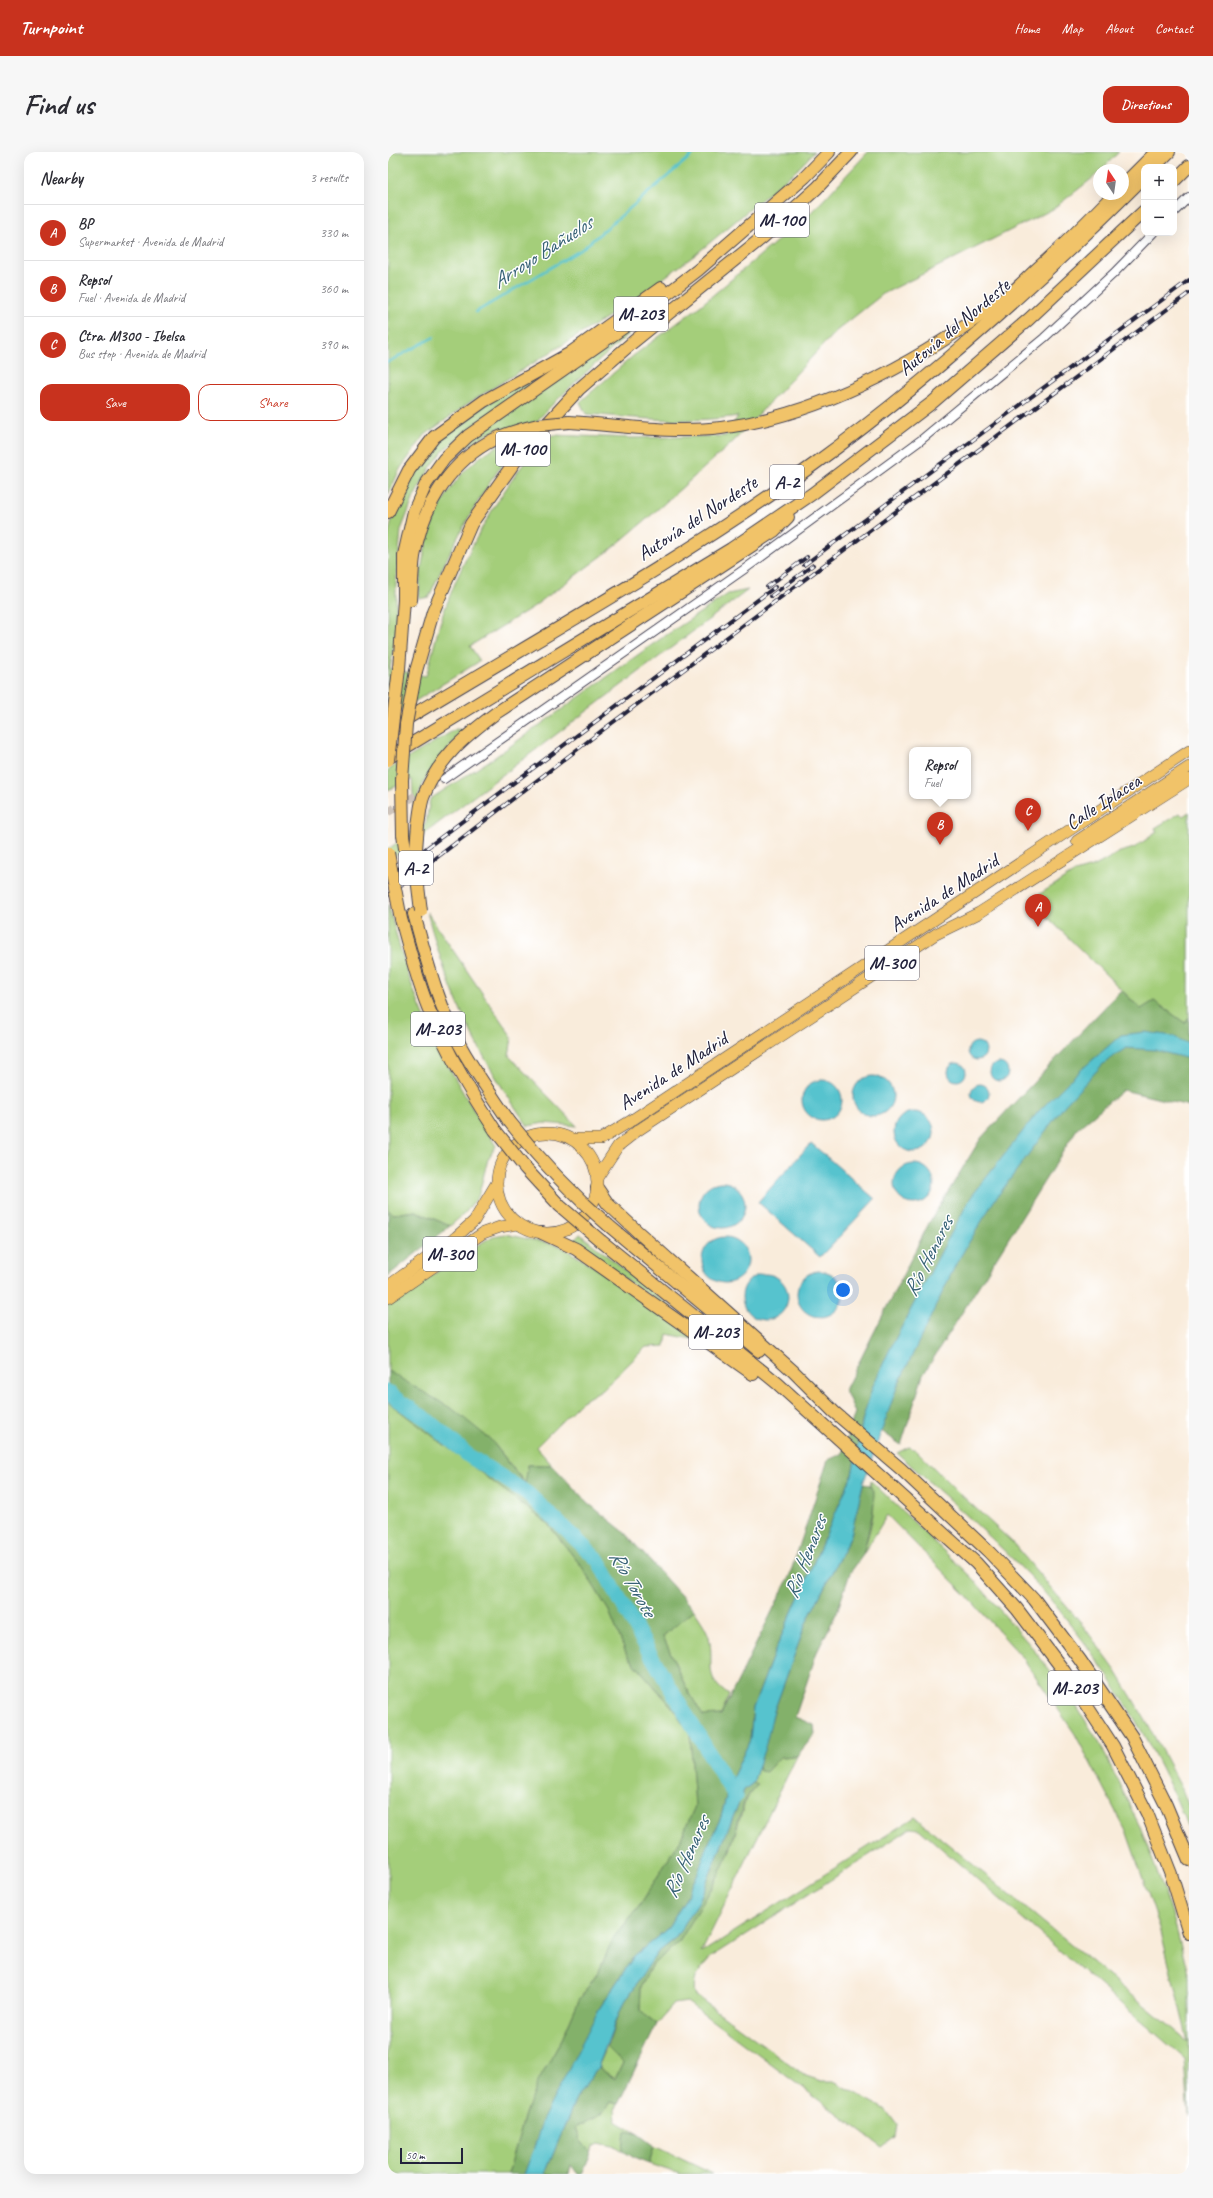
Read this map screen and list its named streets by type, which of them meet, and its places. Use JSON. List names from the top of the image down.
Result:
{
  "streets": {
    "highway": [
      "M-100",
      "M-203",
      "Autovía del Nordeste",
      "A-2"
    ],
    "main road": ["Calle Iplacea", "Avenida de Madrid", "M-300"]
  },
  "crossings": [
    ["M-100", "M-203"],
    ["M-100", "A-2"],
    ["M-203", "A-2"],
    ["M-203", "Avenida de Madrid"],
    ["M-203", "M-300"],
    ["Calle Iplacea", "Avenida de Madrid"],
    ["Avenida de Madrid", "M-300"]
  ],
  "water": ["Arroyo Bañuelos", "Río Henares", "Río Torote"],
  "scale_bar": "50 m",
  "north": "top",
  "page": {
    "header": "Turnpoint",
    "nav": [
      "Home",
      "Map",
      "About",
      "Contact"
    ],
    "buttons": [
      "Directions",
      ["Save", "Share"]
    ],
    "title": "Find us",
    "heading": ["Nearby", "3 results"],
    "map_buttons": ["+", "−"],
    "list": [
      {
        "mark": "A",
        "name": "BP",
        "note": "Supermarket · Avenida de Madrid",
        "value": "330 m"
      },
      {
        "mark": "B",
        "name": "Repsol",
        "note": "Fuel · Avenida de Madrid",
        "value": "360 m"
      },
      {
        "mark": "C",
        "name": "Ctra. M300 - Ibelsa",
        "note": "Bus stop · Avenida de Madrid",
        "value": "390 m"
      }
    ],
    "popup": ["Repsol", "Fuel"],
    "pins": ["C", "B", "A"],
    "scale": "50 m"
  }
}
